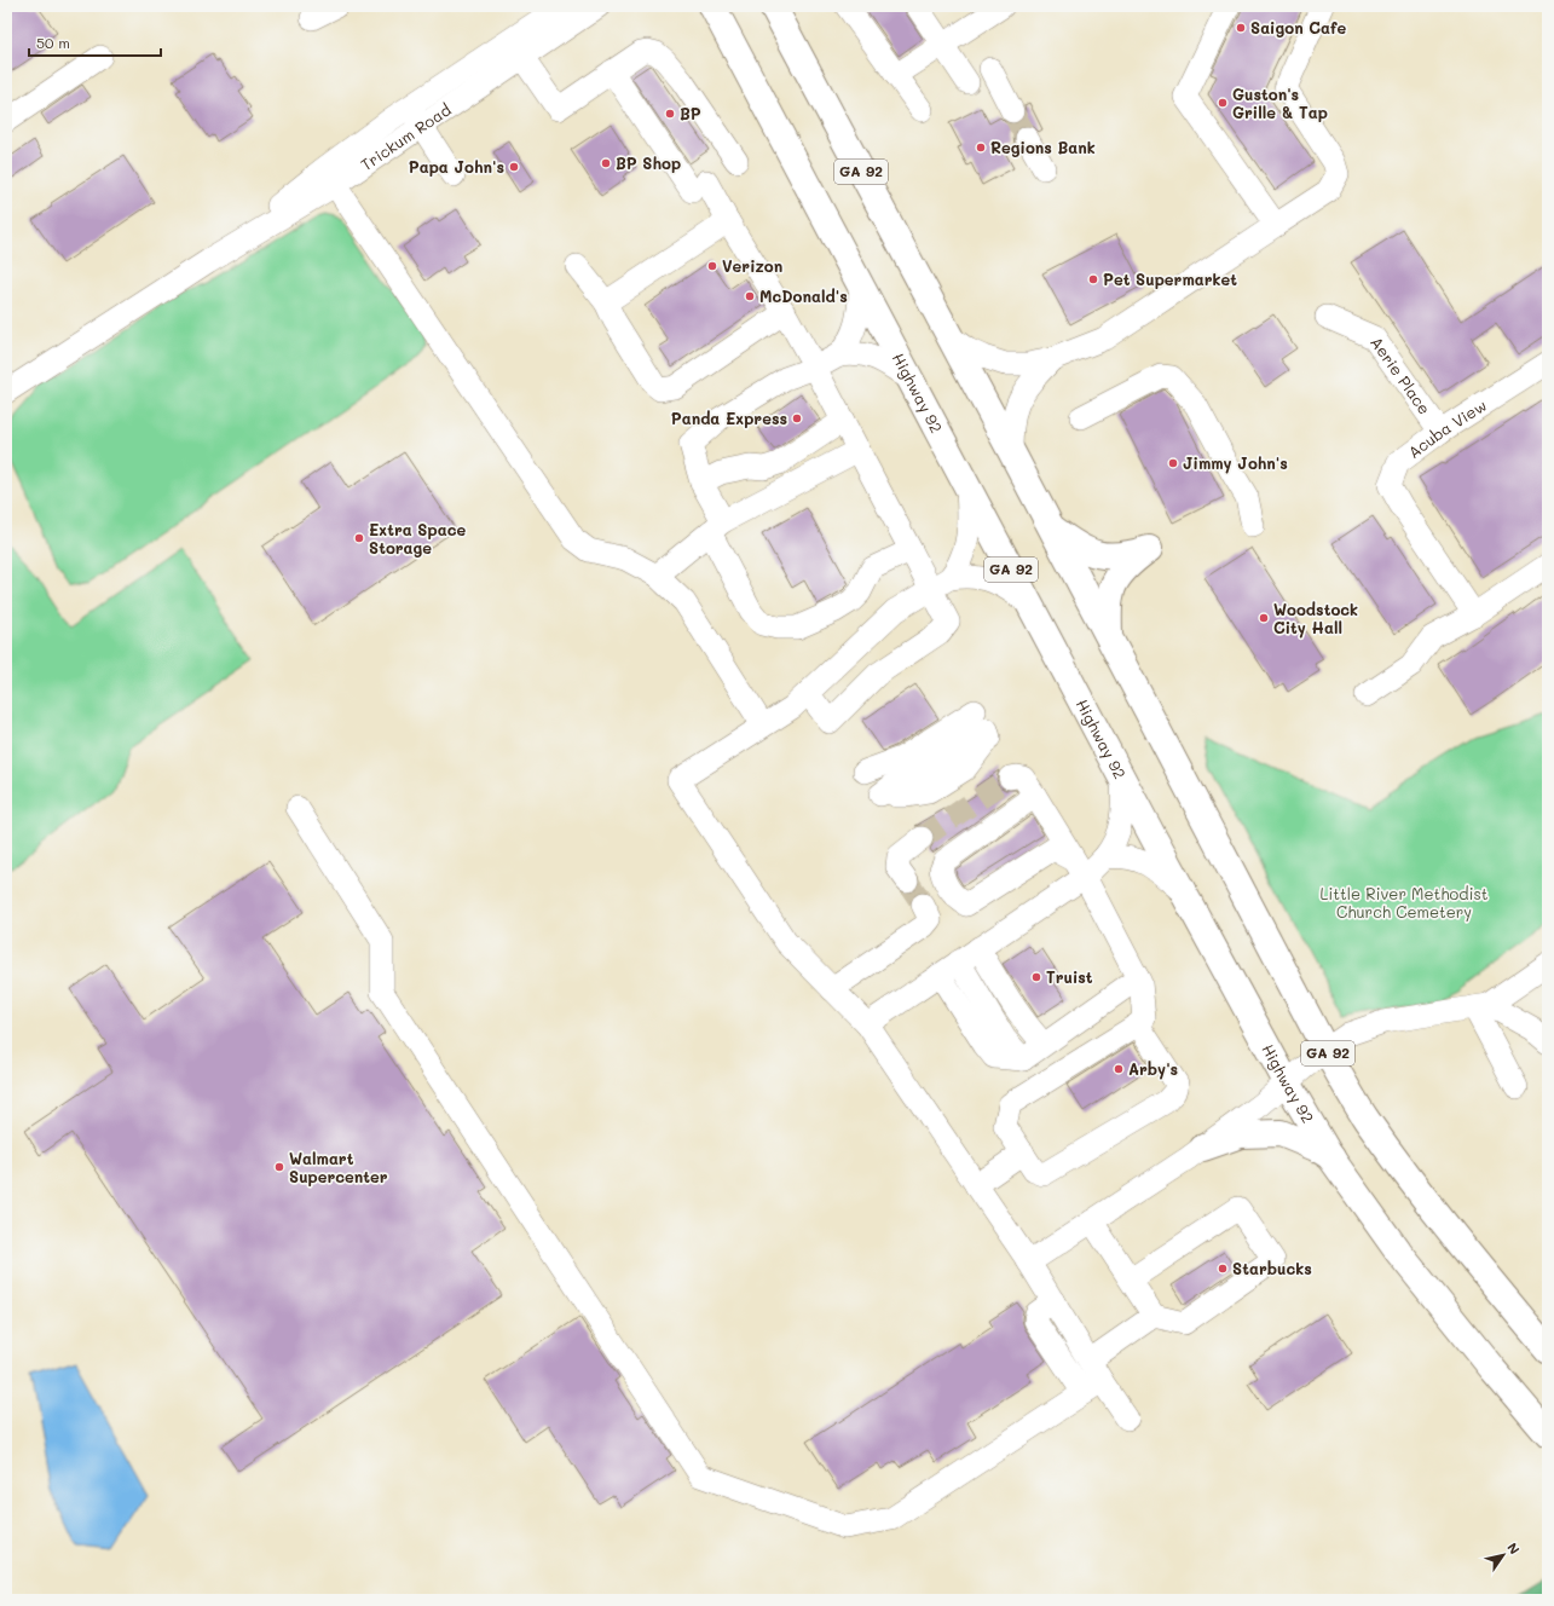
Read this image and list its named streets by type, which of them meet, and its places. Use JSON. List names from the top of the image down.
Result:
{
  "streets": {
    "main road": ["GA 92", "Highway 92"],
    "street": ["Trickum Road", "Aerie Place", "Acuba View"]
  },
  "crossings": [
    ["Aerie Place", "Acuba View"]
  ],
  "parks": ["Little River Methodist Church Cemetery"],
  "places": [
    "Saigon Cafe",
    "Guston's Grille & Tap",
    "BP",
    "Regions Bank",
    "BP Shop",
    "Papa John's",
    "Verizon",
    "Pet Supermarket",
    "McDonald's",
    "Panda Express",
    "Jimmy John's",
    "Extra Space Storage",
    "Woodstock City Hall",
    "Truist",
    "Arby's",
    "Walmart Supercenter",
    "Starbucks"
  ],
  "scale_bar": "50 m",
  "north": "top right"
}
